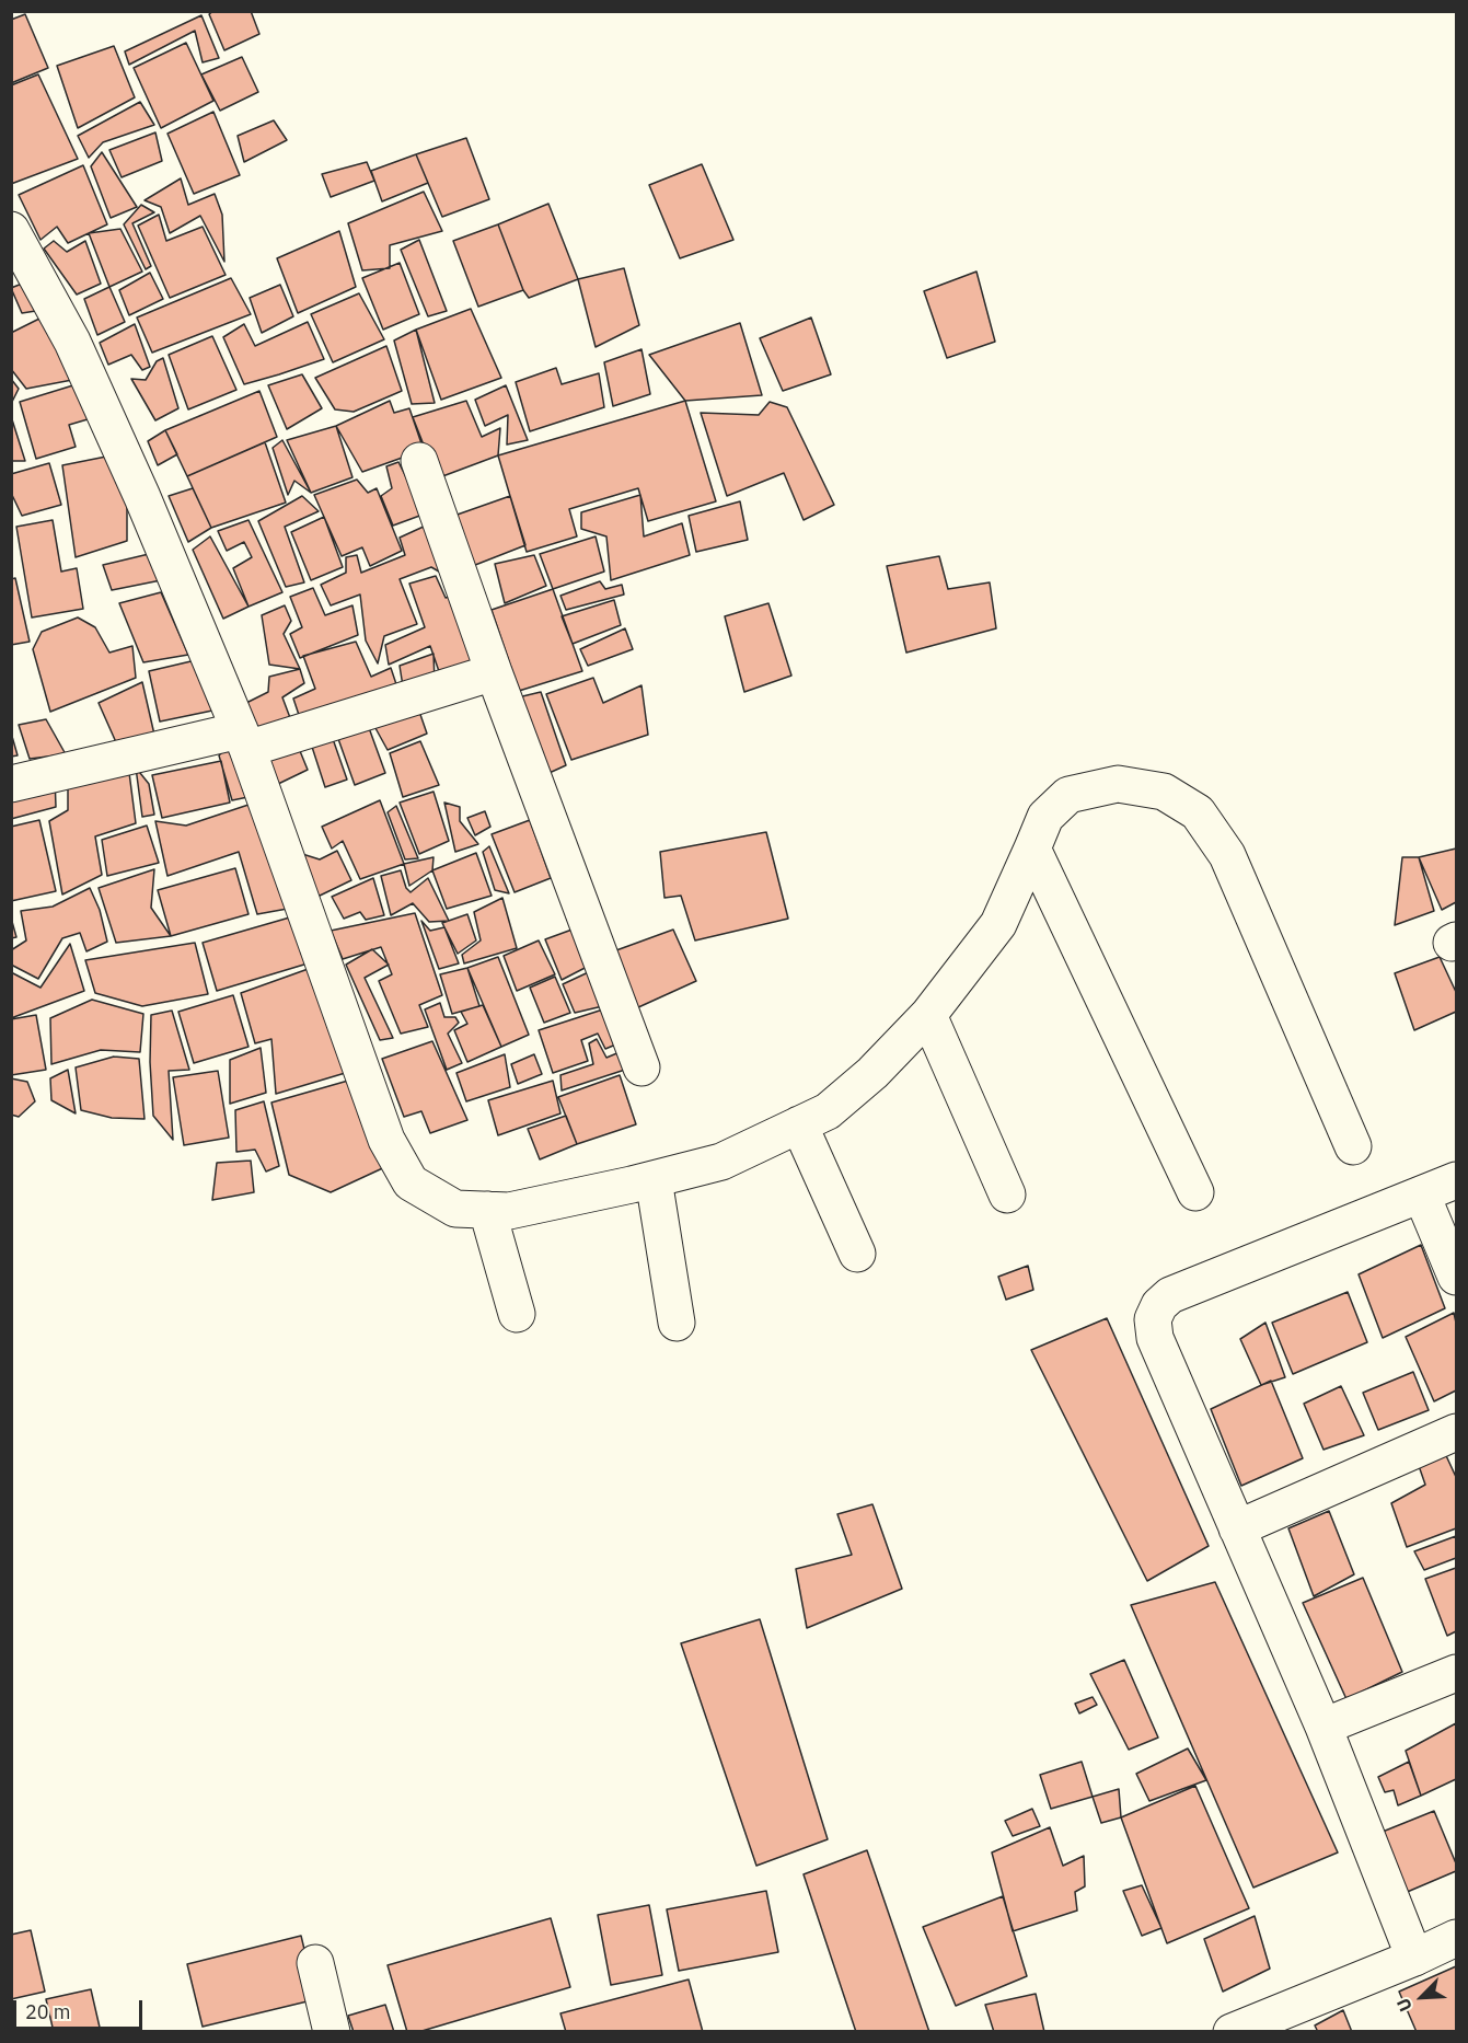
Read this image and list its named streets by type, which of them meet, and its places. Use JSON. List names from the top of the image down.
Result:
{
  "scale_bar": "20 m",
  "north": "bottom left"
}
